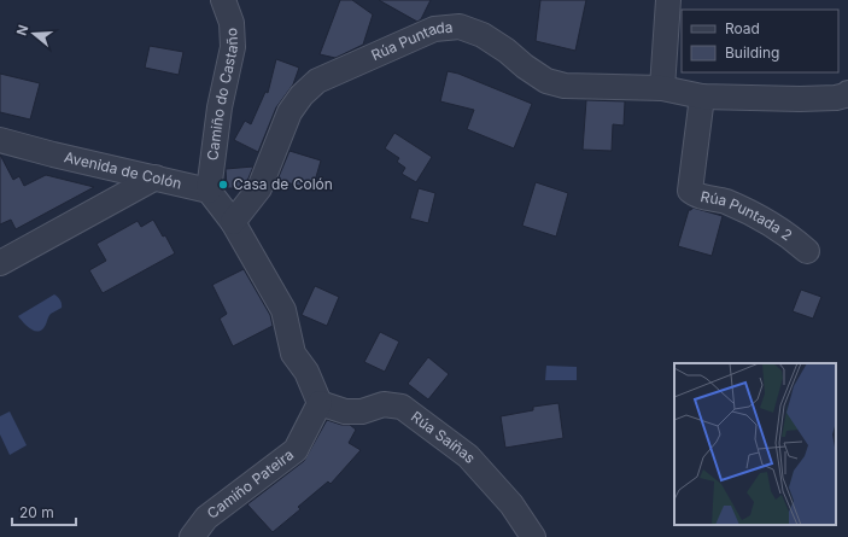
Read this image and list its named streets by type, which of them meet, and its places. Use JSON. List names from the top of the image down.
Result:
{
  "streets": {
    "street": [
      "Rúa Puntada",
      "Camiño do Castaño",
      "Avenida de Colón",
      "Rúa Puntada 2",
      "Rúa Saíñas",
      "Camiño Pateira"
    ]
  },
  "crossings": [
    ["Rúa Puntada", "Rúa Puntada 2"],
    ["Camiño do Castaño", "Avenida de Colón"],
    ["Rúa Saíñas", "Camiño Pateira"]
  ],
  "places": ["Casa de Colón"],
  "legend": ["Road", "Building"],
  "scale_bar": "20 m",
  "north": "left"
}
